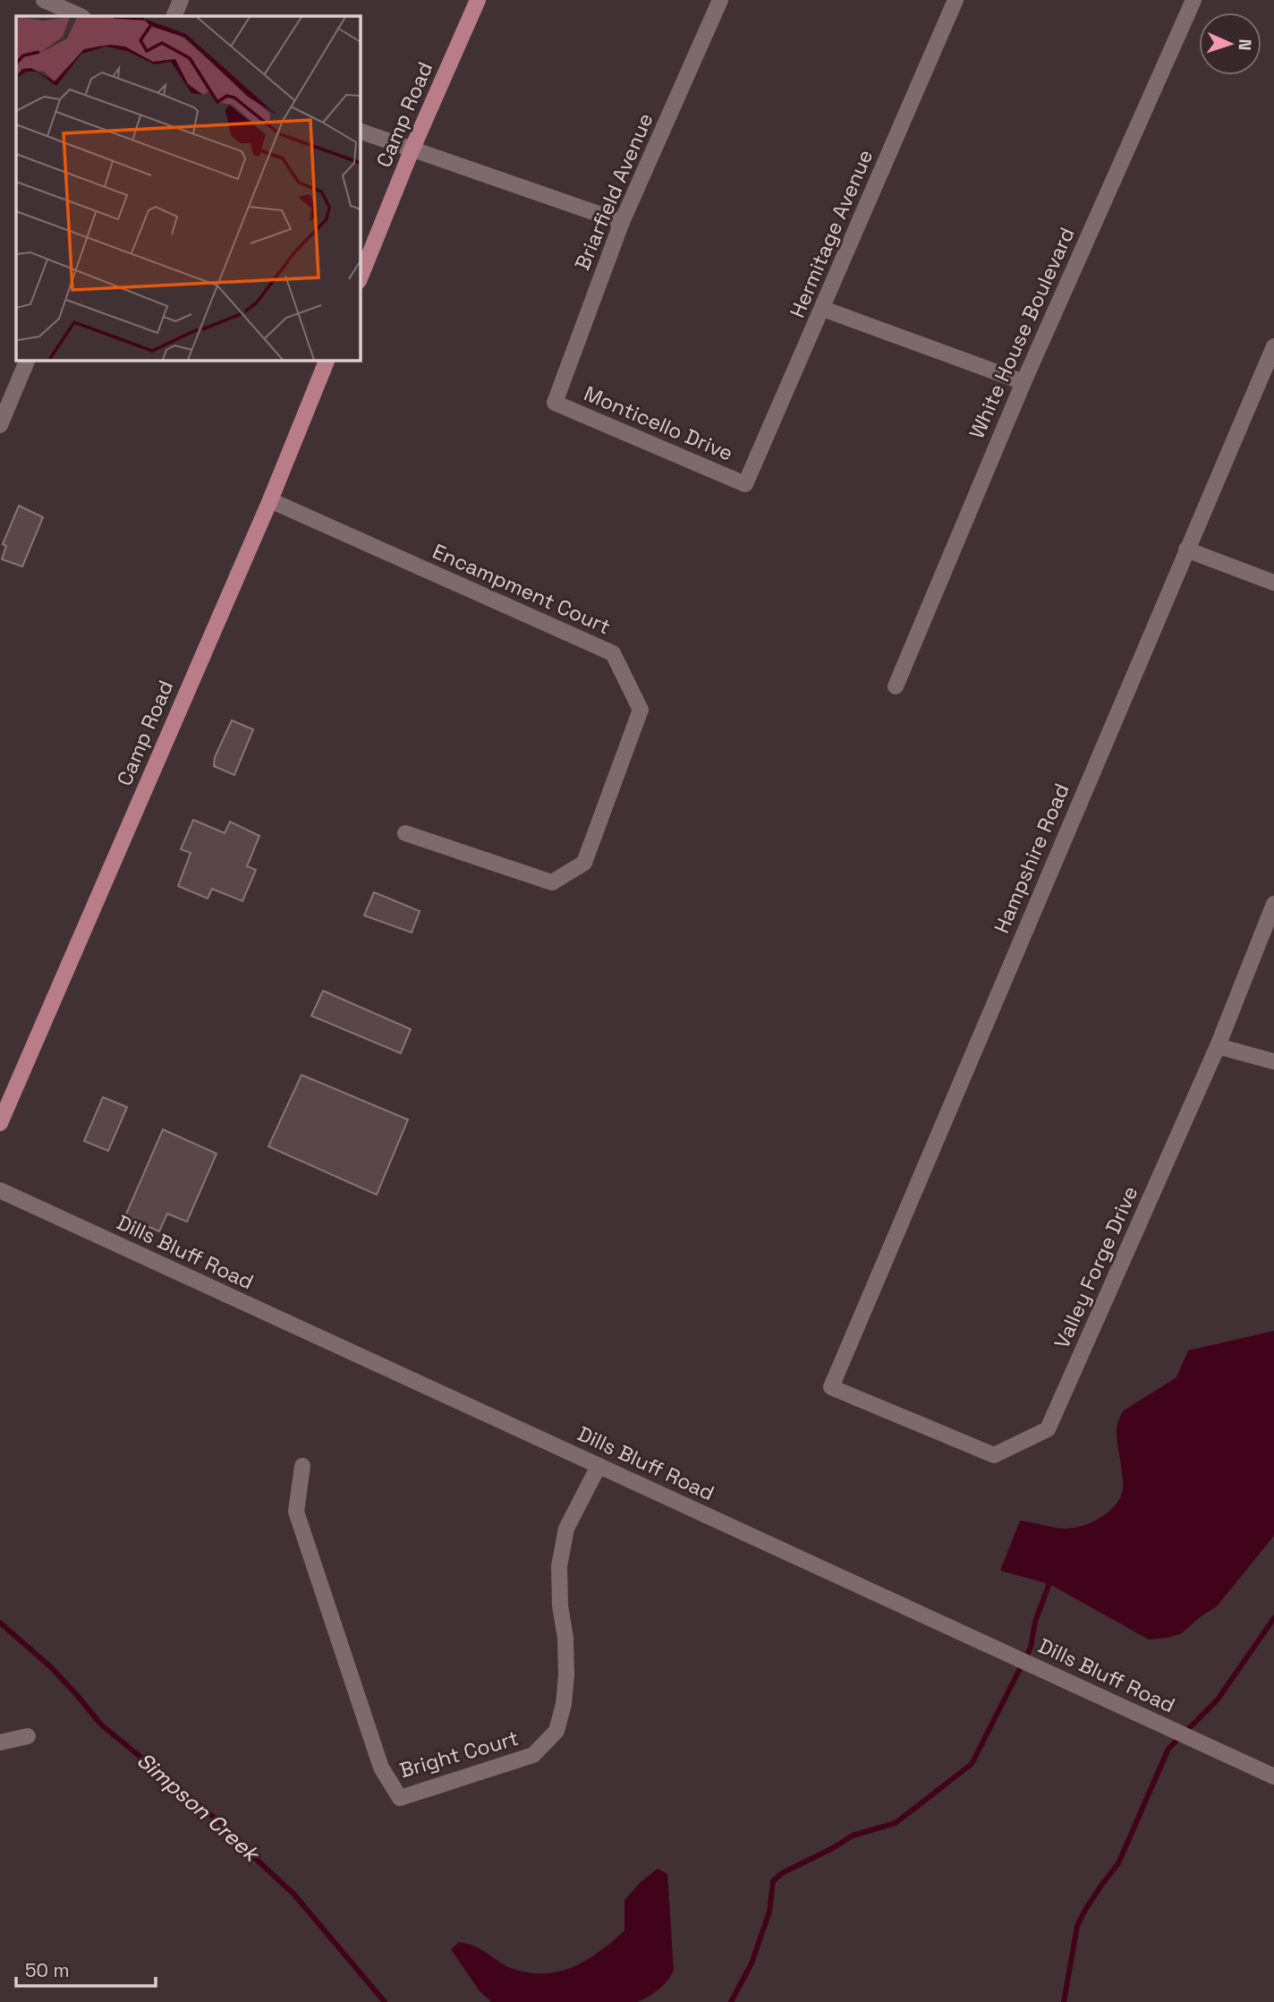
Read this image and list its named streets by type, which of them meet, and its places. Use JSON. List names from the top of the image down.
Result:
{
  "streets": {
    "main road": ["Camp Road"],
    "street": [
      "Briarfield Avenue",
      "Hermitage Avenue",
      "White House Boulevard",
      "Monticello Drive",
      "Encampment Court",
      "Hampshire Road",
      "Dills Bluff Road",
      "Valley Forge Drive",
      "Bright Court"
    ]
  },
  "crossings": [
    ["Camp Road", "Encampment Court"],
    ["Briarfield Avenue", "Monticello Drive"],
    ["Hermitage Avenue", "Monticello Drive"],
    ["Hampshire Road", "Valley Forge Drive"],
    ["Dills Bluff Road", "Bright Court"]
  ],
  "water": ["Simpson Creek"],
  "scale_bar": "50 m",
  "north": "right"
}
